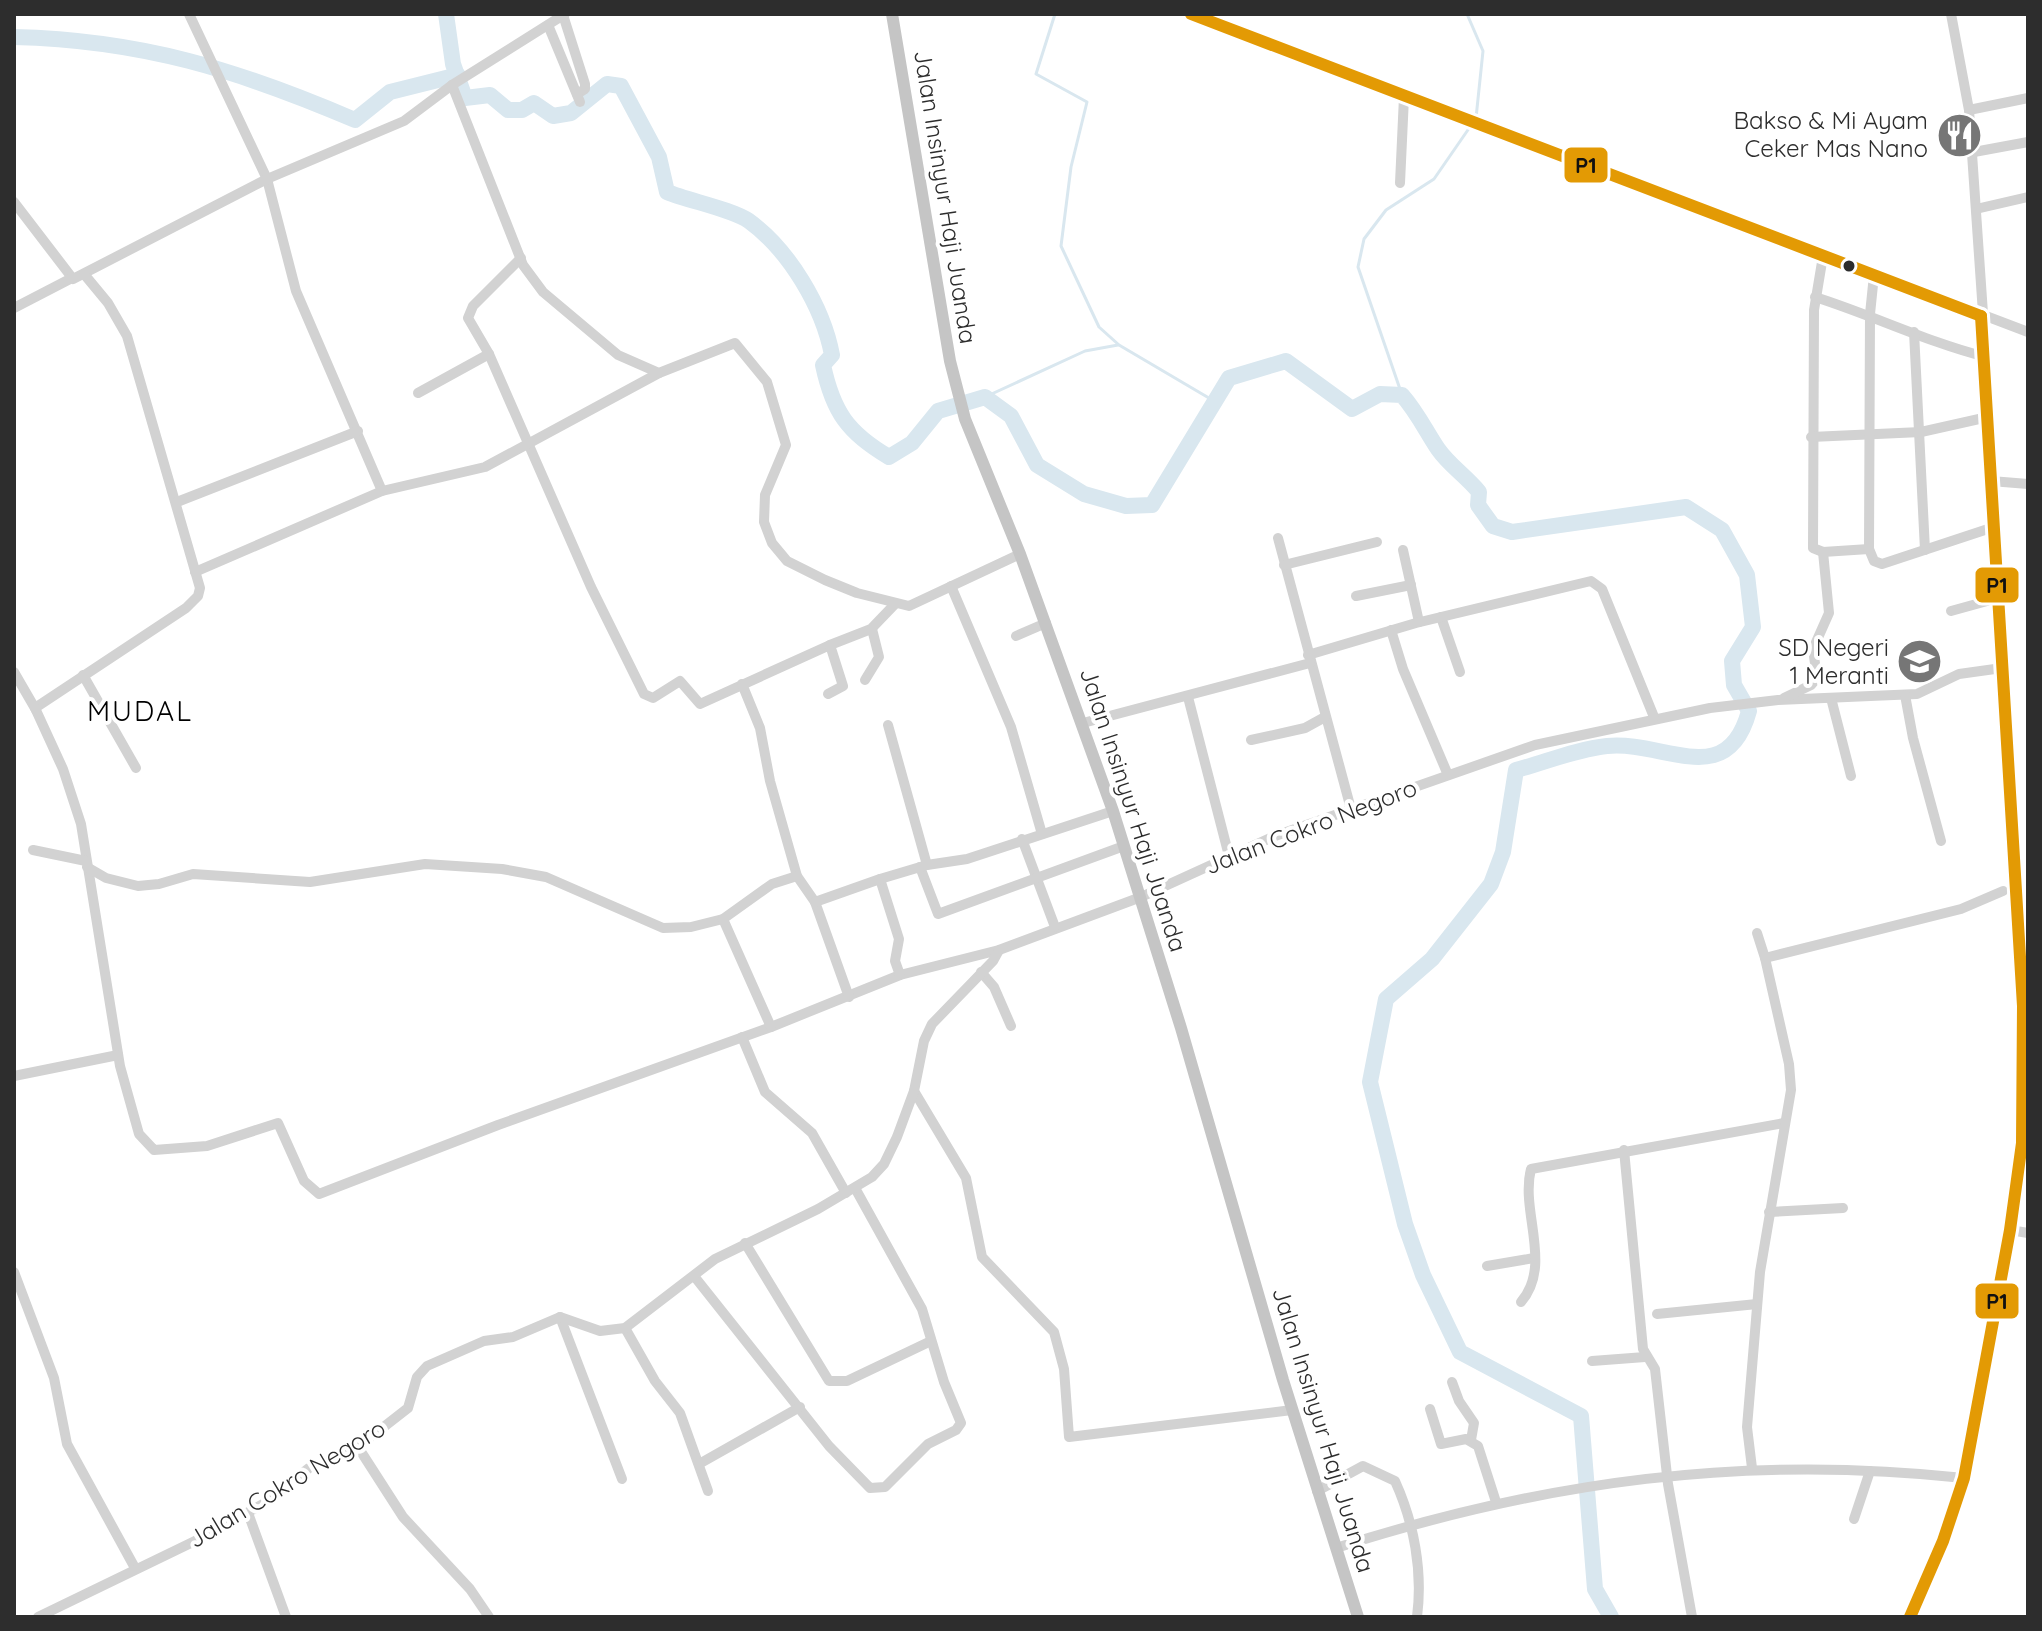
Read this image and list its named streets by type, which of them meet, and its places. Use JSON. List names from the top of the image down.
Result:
{
  "streets": {
    "main road": ["Jalan Insinyur Haji Juanda"],
    "street": ["Jalan Cokro Negoro"]
  },
  "crossings": [
    ["Jalan Insinyur Haji Juanda", "Jalan Cokro Negoro"]
  ],
  "districts": ["MUDAL"],
  "places": {
    "restaurant": ["Bakso & Mi Ayam Ceker Mas Nano"],
    "school or university": ["SD Negeri 1 Meranti"]
  },
  "lines": ["transit line P1"]
}
